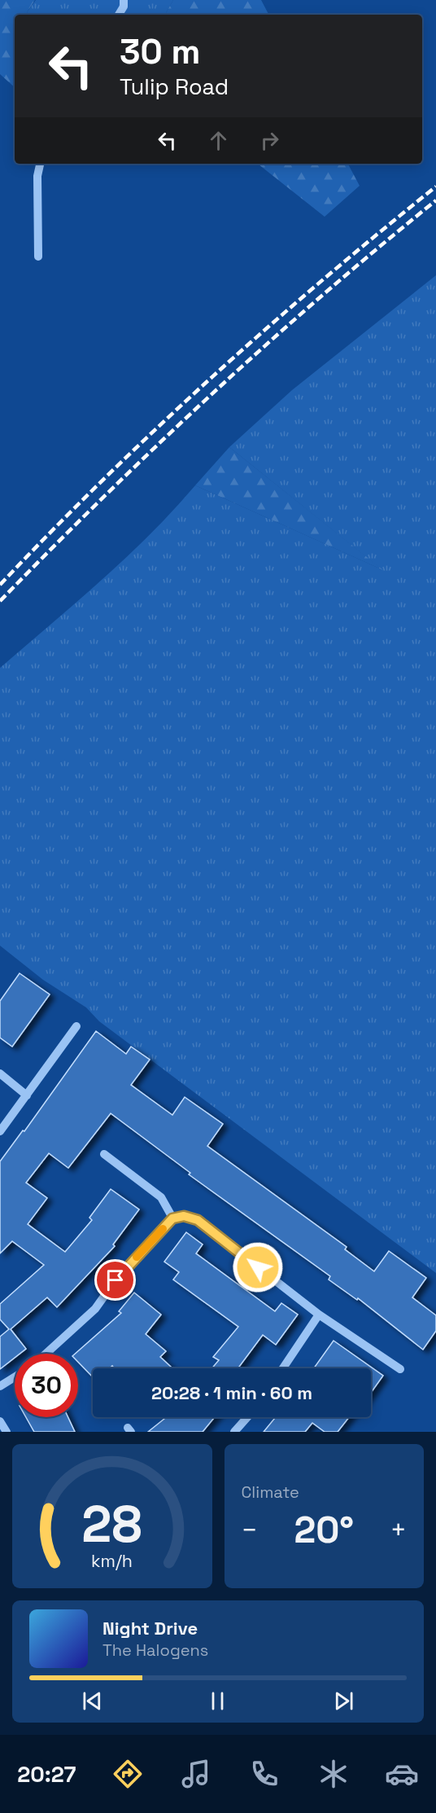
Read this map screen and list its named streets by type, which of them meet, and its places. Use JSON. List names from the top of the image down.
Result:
{
  "page": {
    "turn": ["30 m", "Tulip Road"],
    "limit": "30",
    "trip": "20:28 · 1 min · 60 m",
    "tile": "Climate",
    "heat": ["−", "20°", "+"],
    "song": ["Night Drive", "The Halogens"],
    "tabs": "20:27",
    "gauge": ["28", "km/h"]
  }
}
